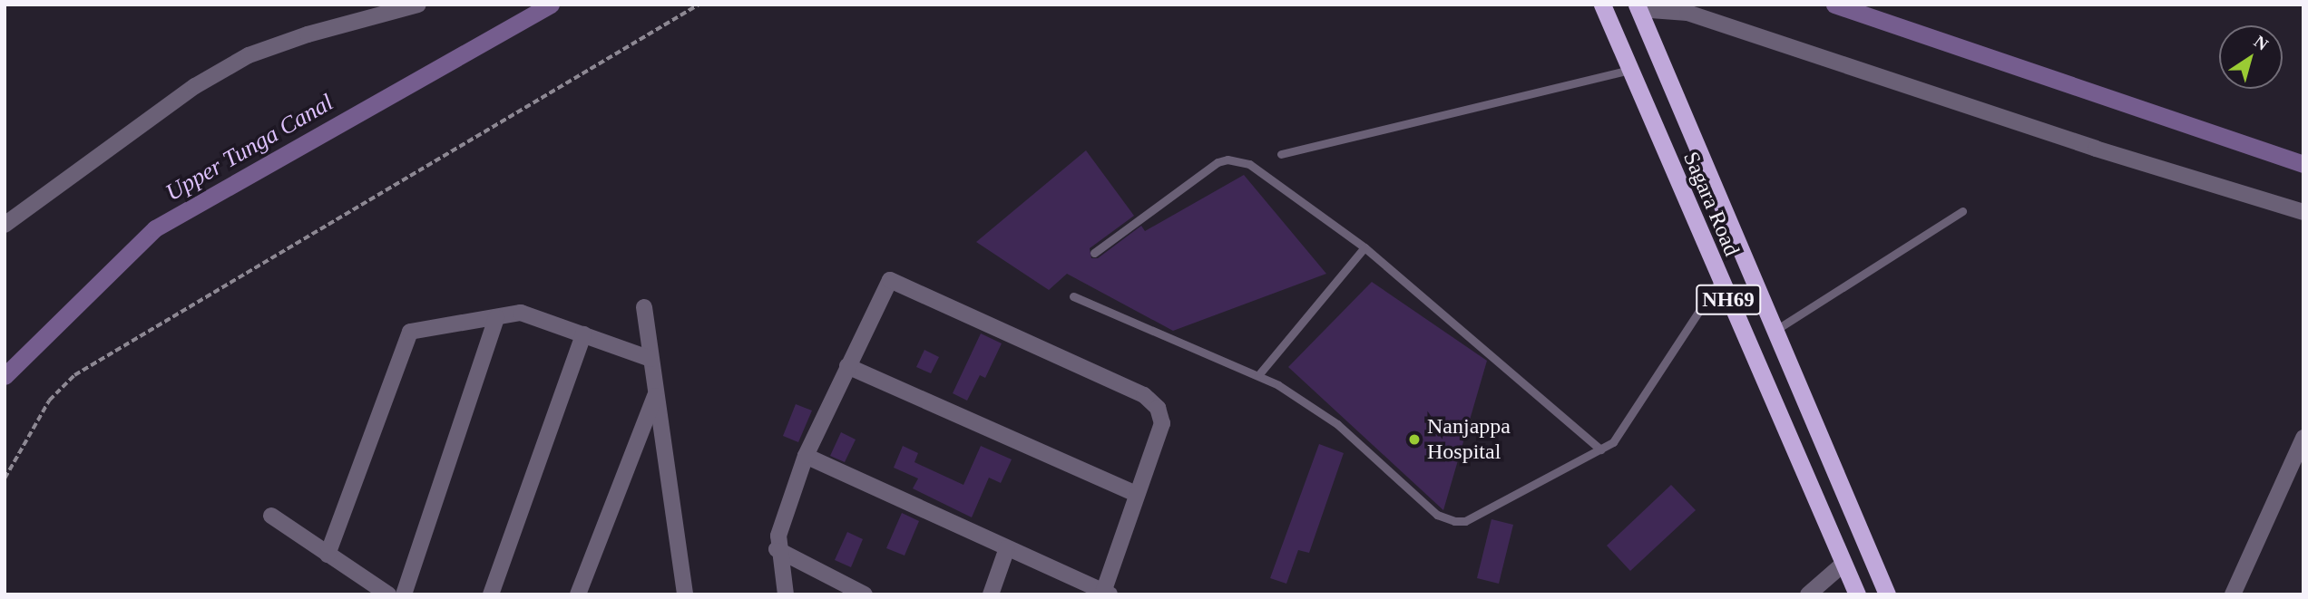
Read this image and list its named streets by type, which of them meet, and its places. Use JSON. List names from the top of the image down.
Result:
{
  "streets": {
    "highway": ["Sagara Road", "NH69"]
  },
  "water": ["Upper Tunga Canal"],
  "places": ["Nanjappa Hospital"],
  "north": "top right"
}
